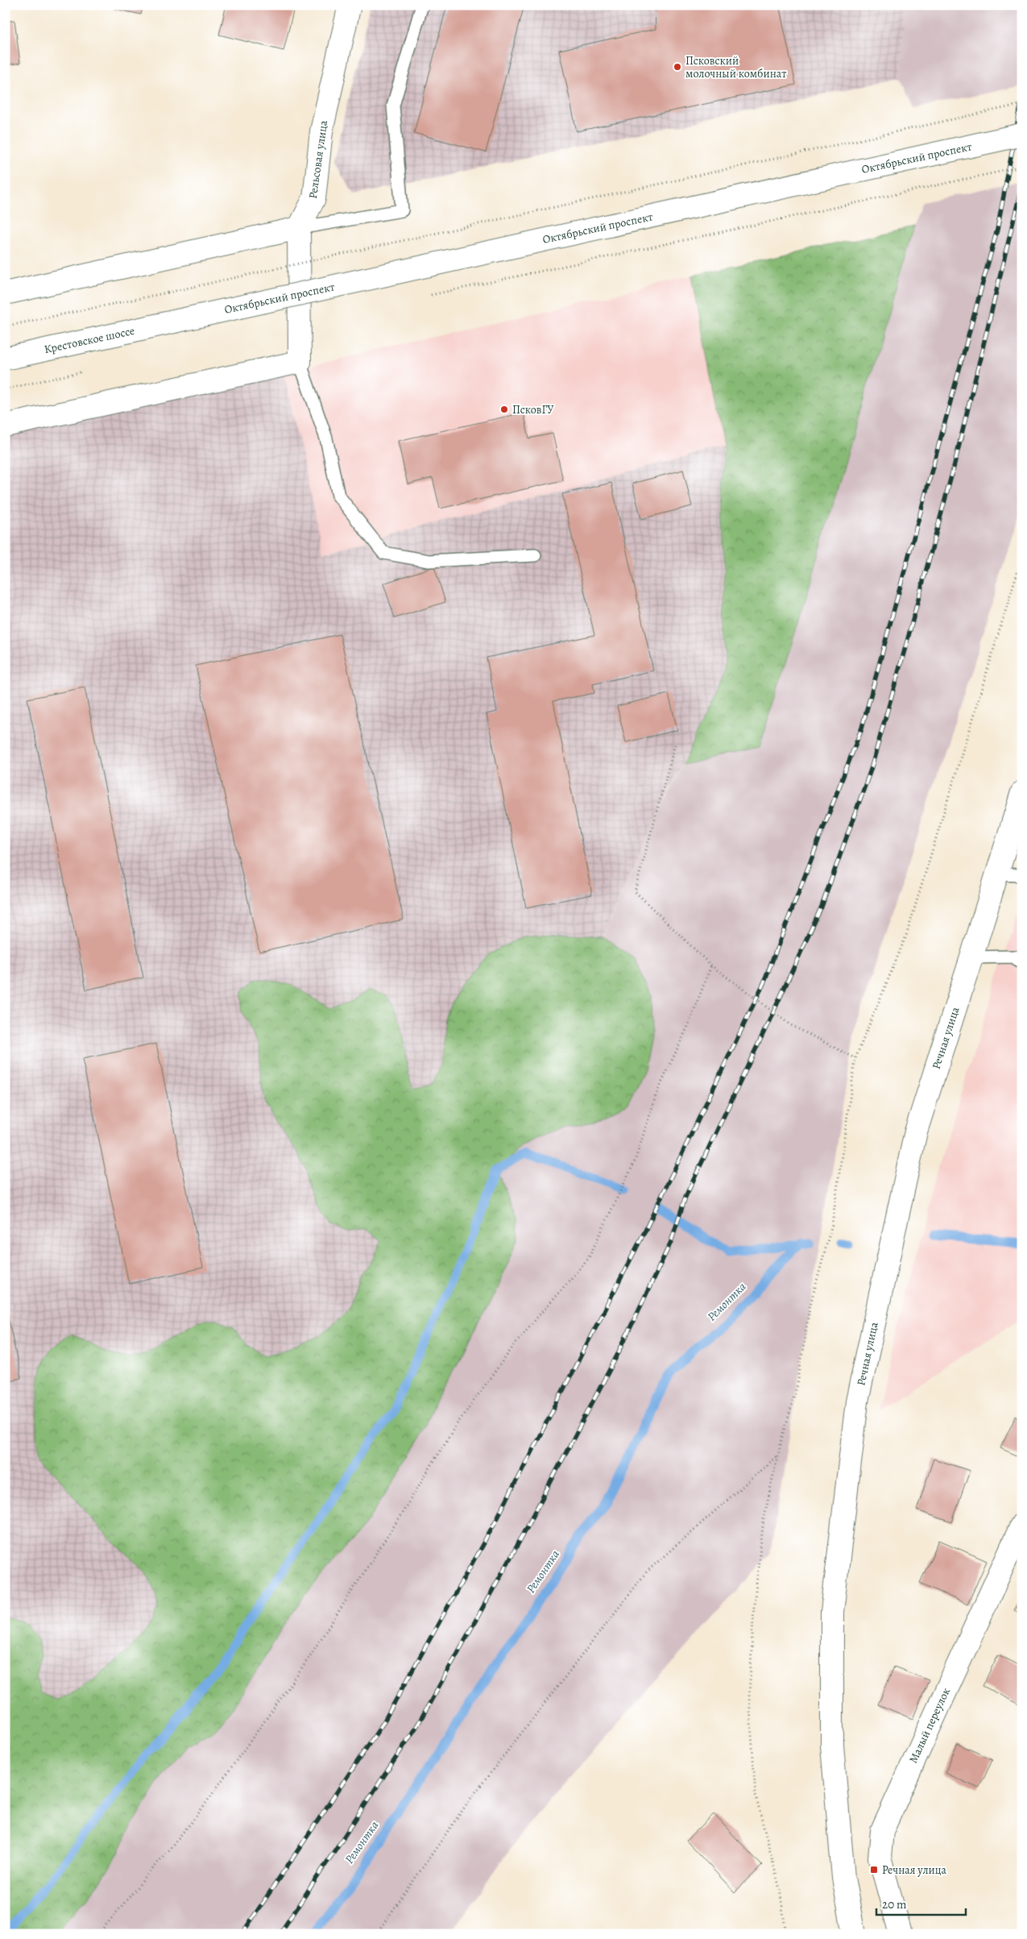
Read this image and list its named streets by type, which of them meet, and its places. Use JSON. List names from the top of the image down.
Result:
{
  "streets": {
    "main road": [
      "Октябрьский проспект",
      "Рельсовая улица",
      "Крестовское шоссе",
      "Речная улица",
      "Малый переулок"
    ]
  },
  "crossings": [
    ["Октябрьский проспект", "Крестовское шоссе"]
  ],
  "water": ["Ремонтка"],
  "places": {
    "other": ["Псковский молочный комбинат", "ПсковГУ"],
    "transit": ["Речная улица"]
  },
  "scale_bar": "20 m"
}
